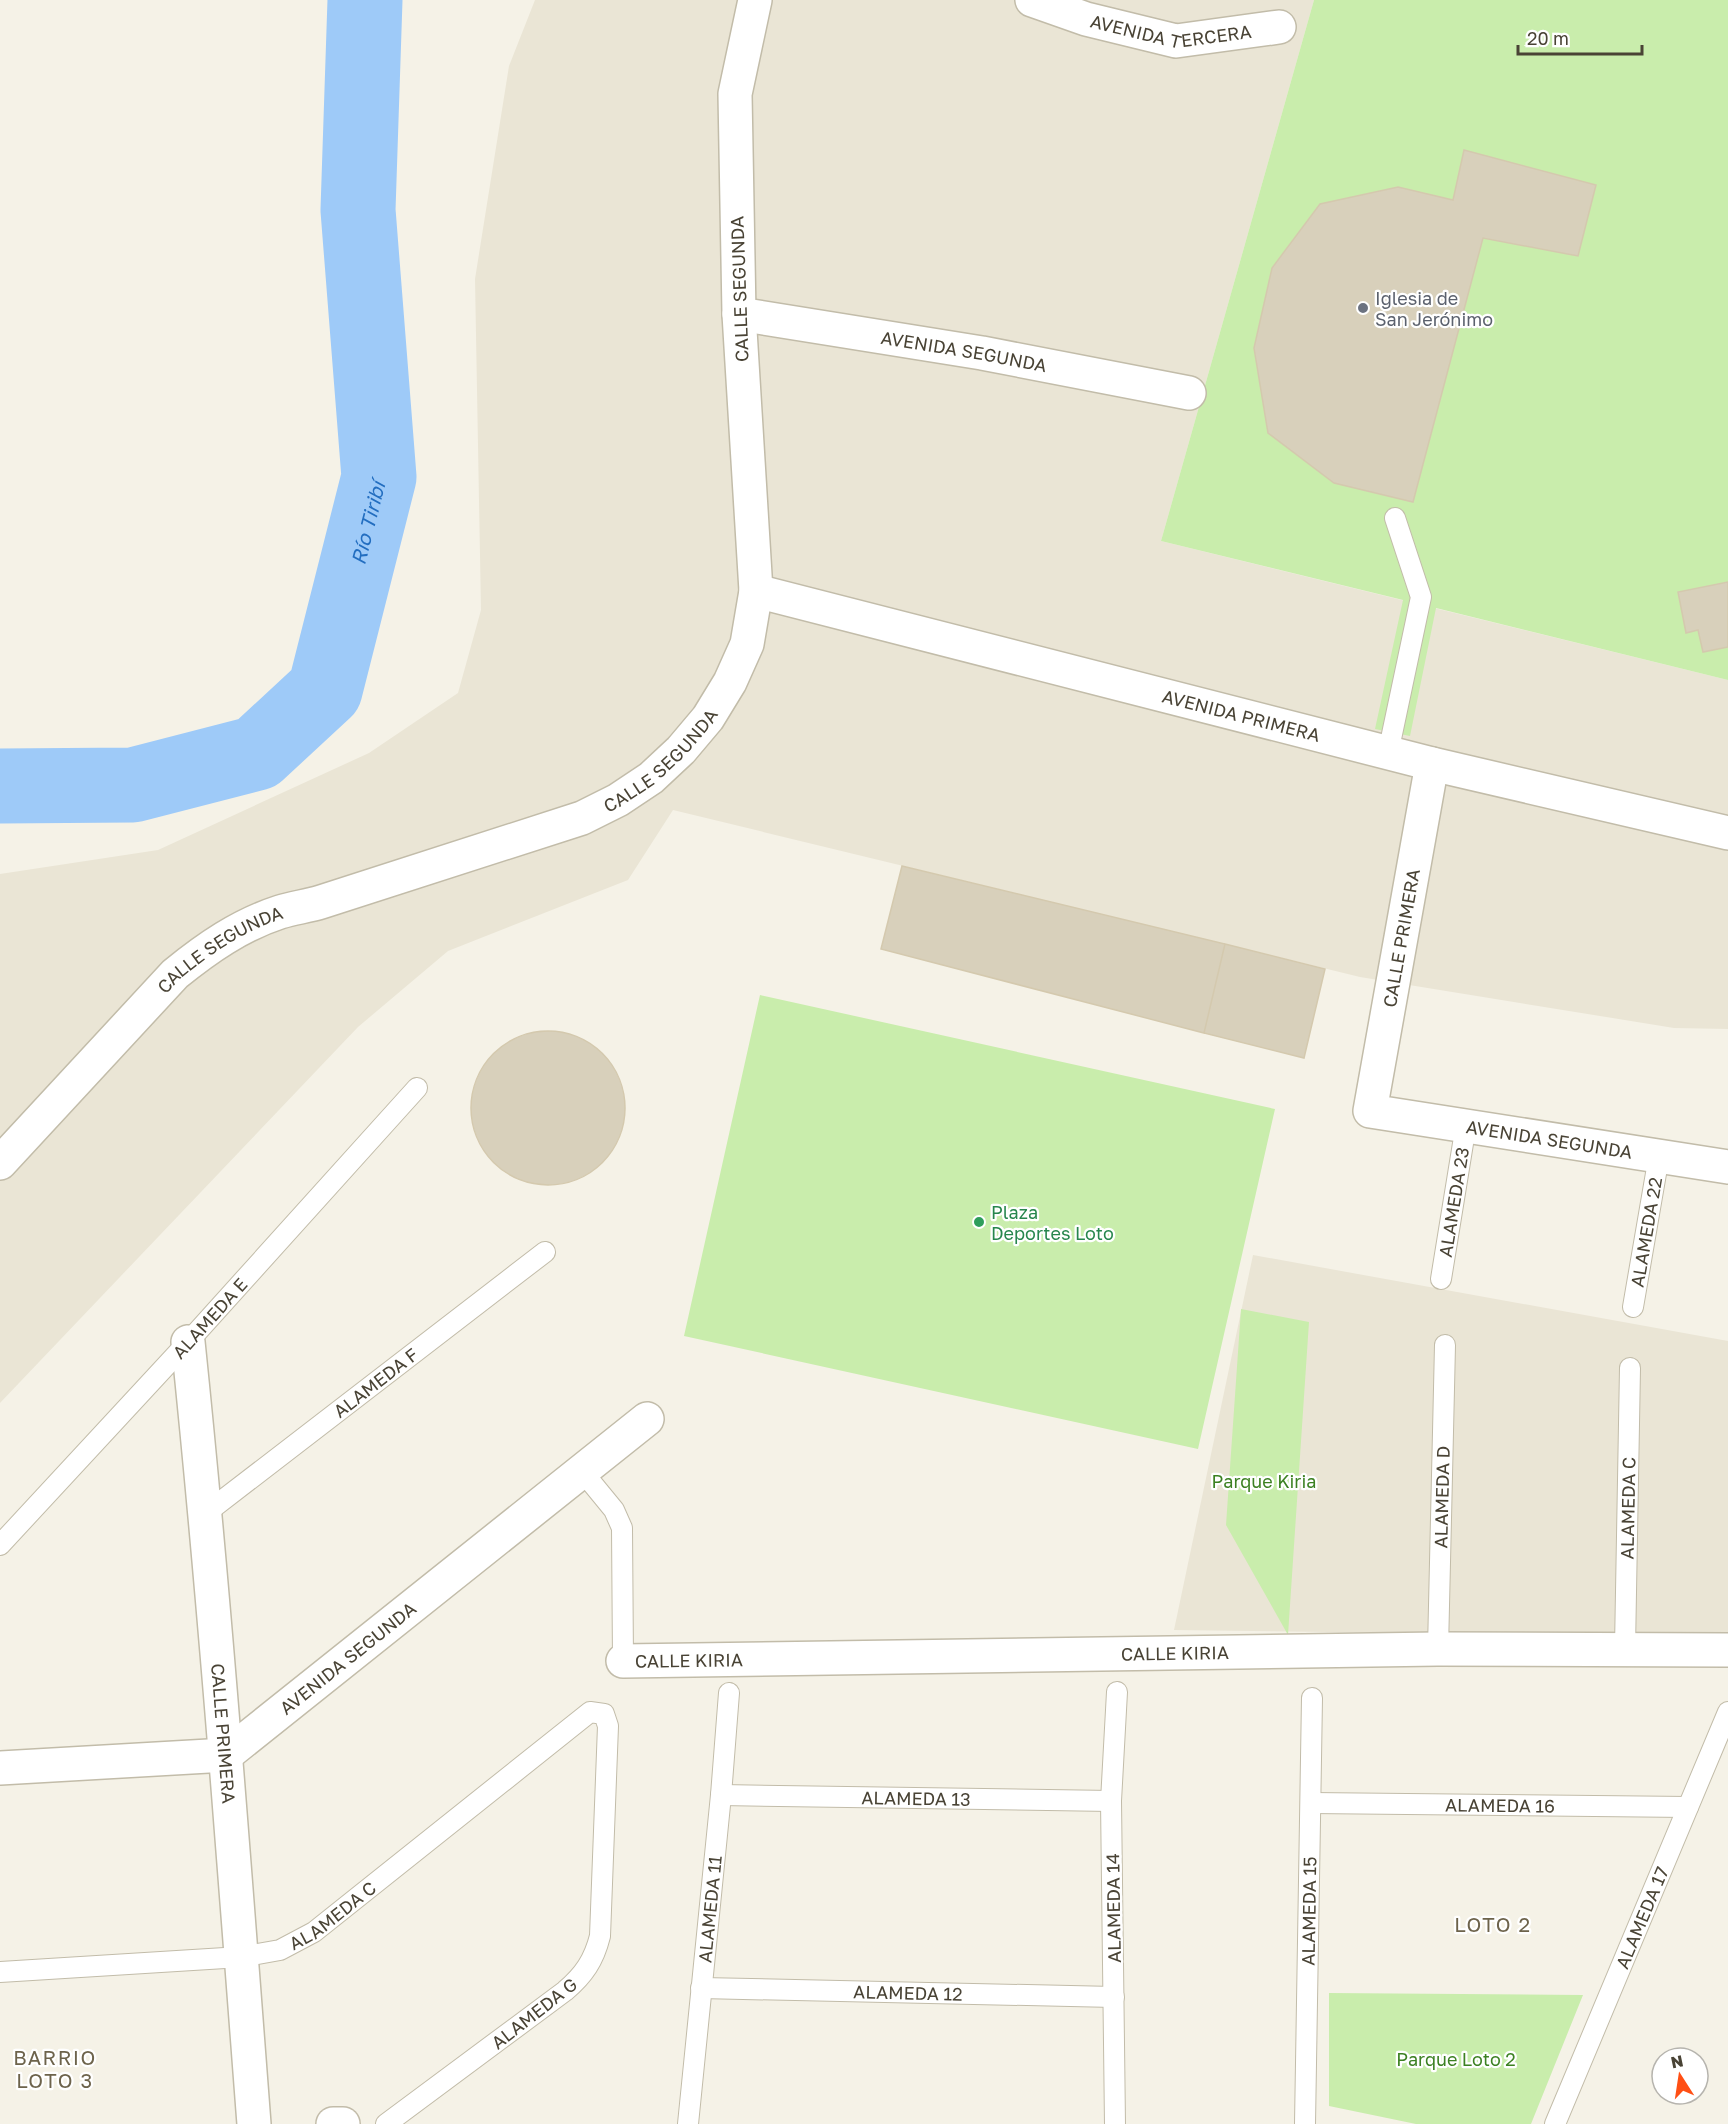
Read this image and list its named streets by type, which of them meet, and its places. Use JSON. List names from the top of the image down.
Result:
{
  "streets": {
    "street": [
      "AVENIDA TERCERA",
      "CALLE SEGUNDA",
      "AVENIDA SEGUNDA",
      "AVENIDA PRIMERA",
      "CALLE PRIMERA",
      "CALLE KIRIA"
    ],
    "lane": [
      "ALAMEDA 23",
      "ALAMEDA 22",
      "ALAMEDA E",
      "ALAMEDA F",
      "ALAMEDA D",
      "ALAMEDA C",
      "ALAMEDA 13",
      "ALAMEDA 16",
      "ALAMEDA 11",
      "ALAMEDA 14",
      "ALAMEDA 15",
      "ALAMEDA 17",
      "ALAMEDA 12",
      "ALAMEDA G"
    ]
  },
  "crossings": [
    ["CALLE SEGUNDA", "AVENIDA SEGUNDA"],
    ["CALLE SEGUNDA", "AVENIDA PRIMERA"],
    ["AVENIDA SEGUNDA", "CALLE PRIMERA"],
    ["AVENIDA SEGUNDA", "ALAMEDA 23"],
    ["AVENIDA SEGUNDA", "ALAMEDA 22"],
    ["AVENIDA PRIMERA", "CALLE PRIMERA"],
    ["CALLE PRIMERA", "ALAMEDA E"],
    ["CALLE PRIMERA", "ALAMEDA F"],
    ["CALLE PRIMERA", "ALAMEDA C"],
    ["ALAMEDA D", "CALLE KIRIA"],
    ["ALAMEDA C", "CALLE KIRIA"],
    ["ALAMEDA C", "ALAMEDA G"],
    ["ALAMEDA 13", "ALAMEDA 11"],
    ["ALAMEDA 13", "ALAMEDA 14"],
    ["ALAMEDA 16", "ALAMEDA 15"],
    ["ALAMEDA 16", "ALAMEDA 17"],
    ["ALAMEDA 11", "ALAMEDA 12"],
    ["ALAMEDA 14", "ALAMEDA 12"]
  ],
  "districts": ["LOTO 2", "BARRIO LOTO 3"],
  "water": ["Río Tiribí"],
  "parks": ["Parque Kiria", "Parque Loto 2"],
  "places": ["Iglesia de San Jerónimo", "Plaza Deportes Loto"],
  "scale_bar": "20 m",
  "north": "top"
}
